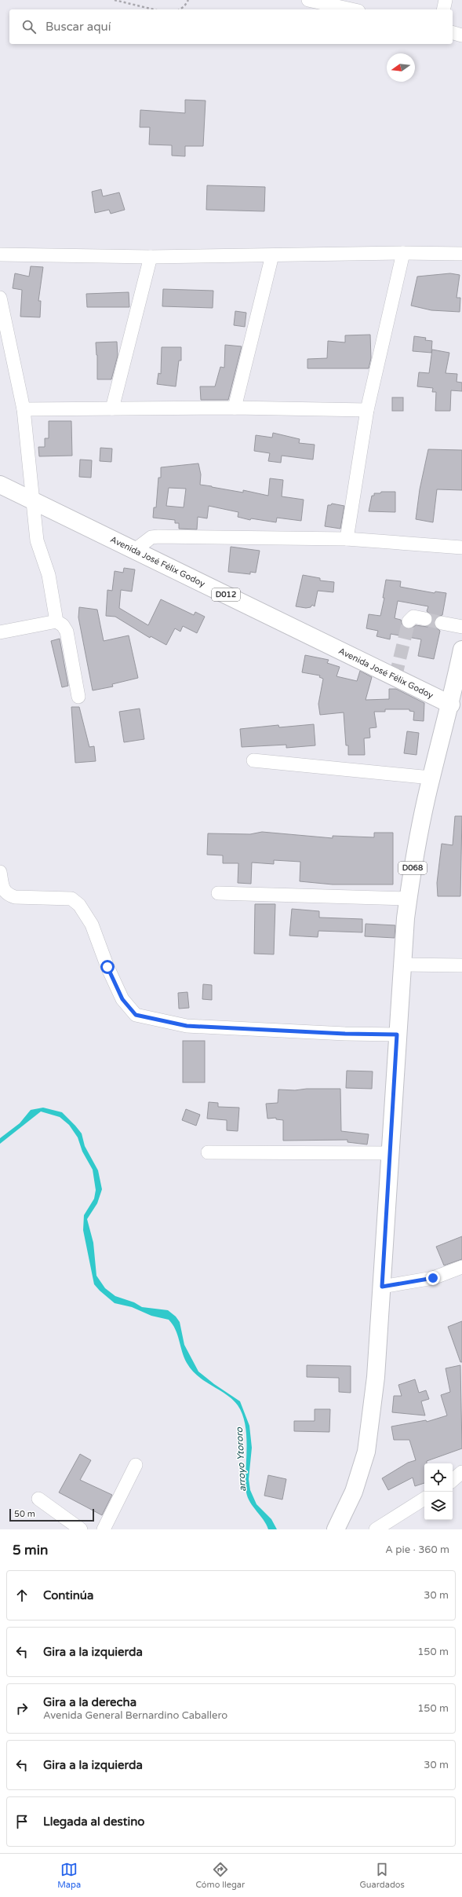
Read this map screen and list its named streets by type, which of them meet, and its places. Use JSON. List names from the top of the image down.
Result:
{
  "streets": {
    "main road": ["Avenida José Félix Godoy", "D012", "D068"]
  },
  "crossings": [
    ["Avenida José Félix Godoy", "D068"]
  ],
  "water": ["arroyo Ytororo"],
  "scale_bar": "50 m",
  "north": "left",
  "page": {
    "search": "Buscar aquí",
    "scale": "50 m",
    "heading": ["5 min", "A pie · 360 m"],
    "list": [
      ["Continúa", "30 m"],
      ["Gira a la izquierda", "150 m"],
      ["Gira a la derecha", "Avenida General Bernardino Caballero", "150 m"],
      ["Gira a la izquierda", "30 m"],
      "Llegada al destino"
    ],
    "nav": ["Mapa", "Cómo llegar", "Guardados"]
  }
}
